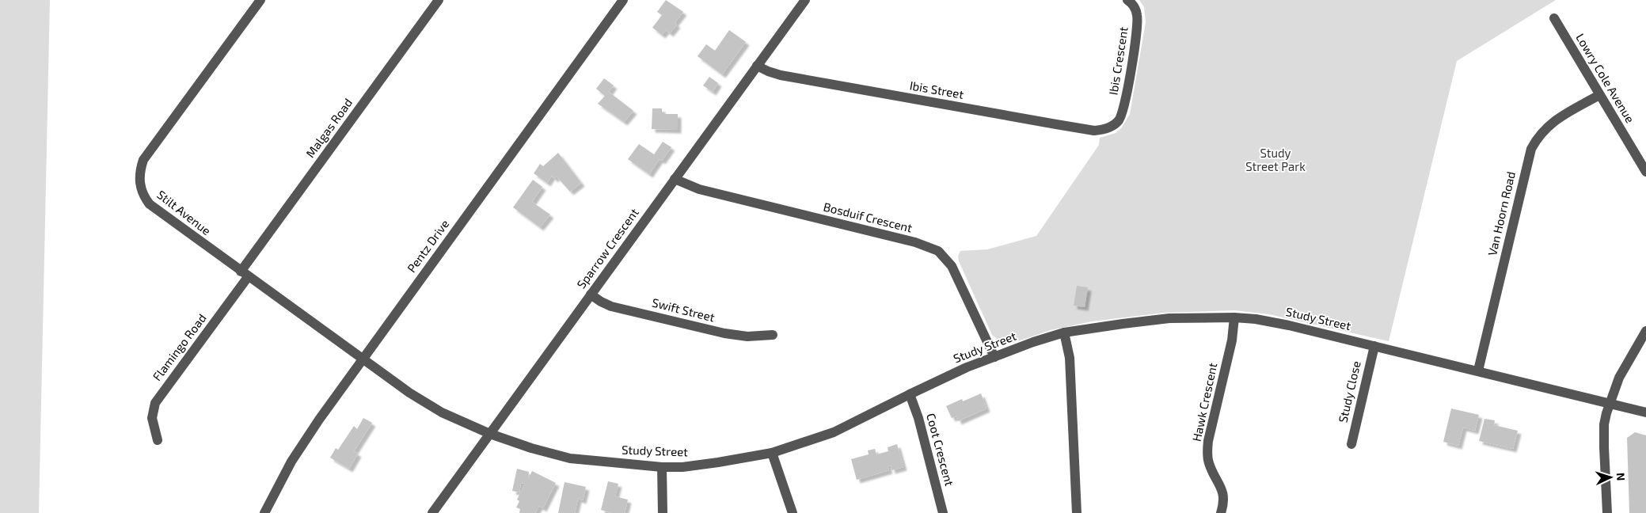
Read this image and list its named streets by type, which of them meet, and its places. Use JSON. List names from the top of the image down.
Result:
{
  "streets": {
    "street": [
      "Ibis Crescent",
      "Lowry Cole Avenue",
      "Ibis Street",
      "Malgas Road",
      "Stilt Avenue",
      "Van Hoorn Road",
      "Bosduif Crescent",
      "Pentz Drive",
      "Sparrow Crescent",
      "Swift Street",
      "Study Street",
      "Flamingo Road",
      "Study Close",
      "Hawk Crescent",
      "Coot Crescent"
    ]
  },
  "crossings": [
    ["Ibis Crescent", "Ibis Street"],
    ["Lowry Cole Avenue", "Van Hoorn Road"],
    ["Ibis Street", "Sparrow Crescent"],
    ["Malgas Road", "Stilt Avenue"],
    ["Malgas Road", "Flamingo Road"],
    ["Stilt Avenue", "Pentz Drive"],
    ["Stilt Avenue", "Study Street"],
    ["Stilt Avenue", "Flamingo Road"],
    ["Van Hoorn Road", "Study Street"],
    ["Bosduif Crescent", "Sparrow Crescent"],
    ["Bosduif Crescent", "Study Street"],
    ["Pentz Drive", "Study Street"],
    ["Sparrow Crescent", "Swift Street"],
    ["Sparrow Crescent", "Study Street"],
    ["Study Street", "Study Close"],
    ["Study Street", "Hawk Crescent"],
    ["Study Street", "Coot Crescent"]
  ],
  "parks": ["Study Street Park"],
  "north": "right"
}
